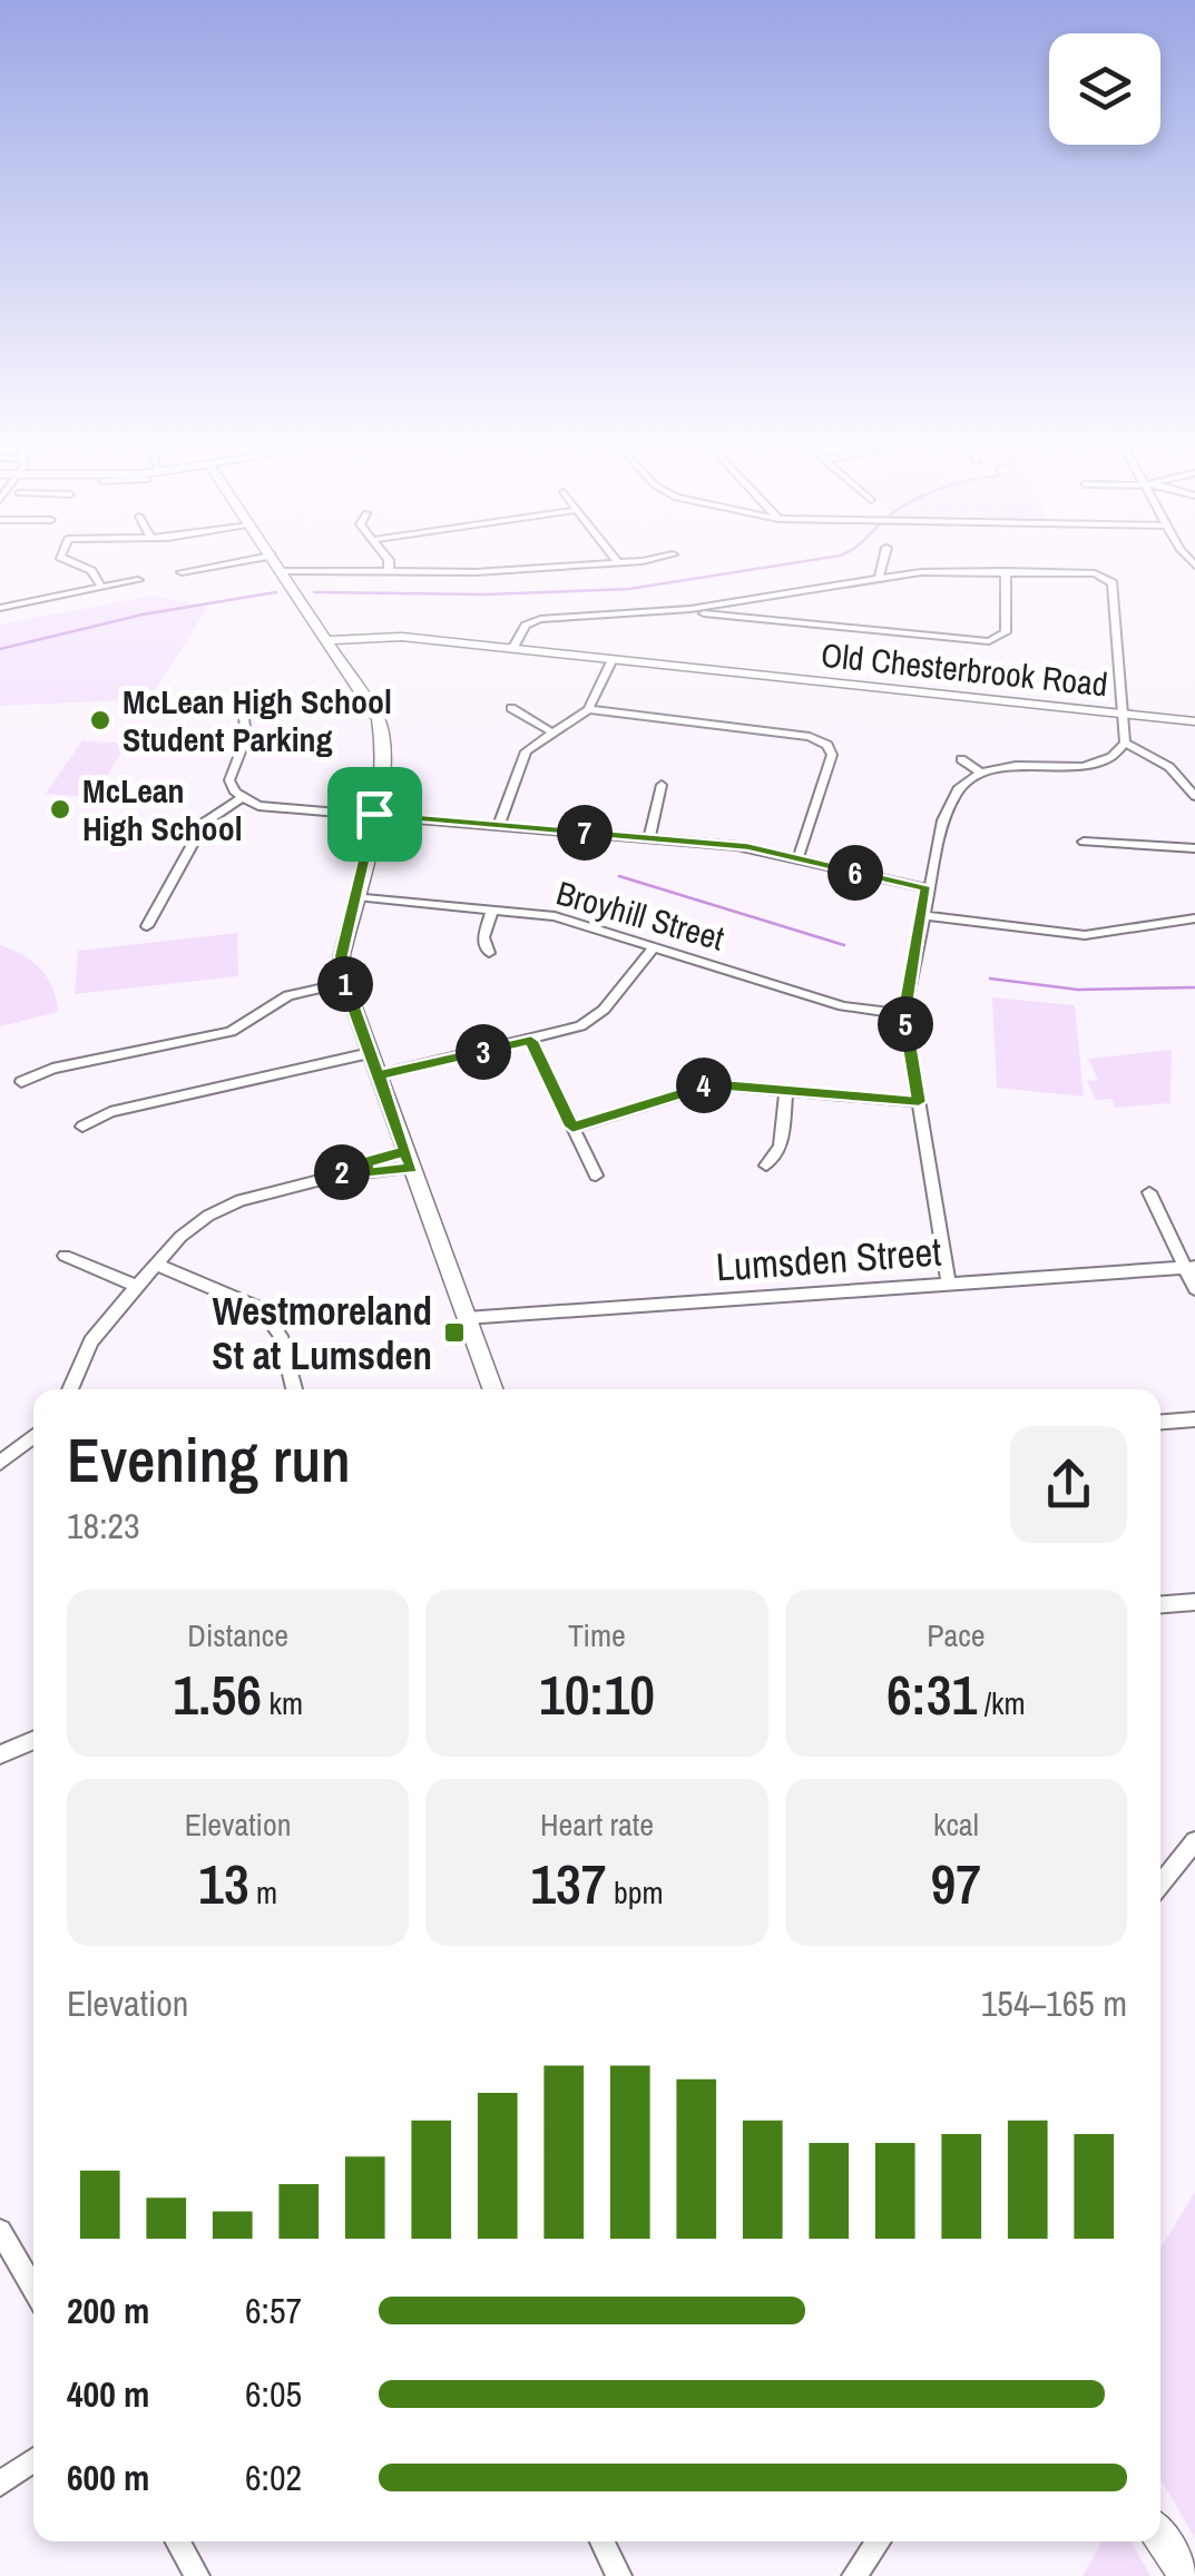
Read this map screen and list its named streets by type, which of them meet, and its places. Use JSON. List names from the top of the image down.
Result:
{
  "streets": {
    "main road": ["Old Chesterbrook Road"],
    "street": ["Broyhill Street", "Lumsden Street"]
  },
  "places": {
    "other": ["McLean High School Student Parking", "McLean High School"],
    "transit": ["Westmoreland St at Lumsden"]
  },
  "page": {
    "pins": [
      "7",
      "6",
      "1",
      "5",
      "3",
      "4",
      "2"
    ],
    "heading": ["Evening run", "18:23"],
    "stats": [
      ["Distance", "1.56 km"],
      ["Time", "10:10"],
      ["Pace", "6:31 /km"],
      ["Elevation", "13 m"],
      ["Heart rate", "137 bpm"],
      ["kcal", "97"]
    ],
    "chart": ["Elevation", "154–165 m"],
    "list": [
      {
        "name": "200 m",
        "note": "6:57"
      },
      {
        "name": "400 m",
        "note": "6:05"
      },
      {
        "name": "600 m",
        "note": "6:02"
      }
    ]
  }
}
